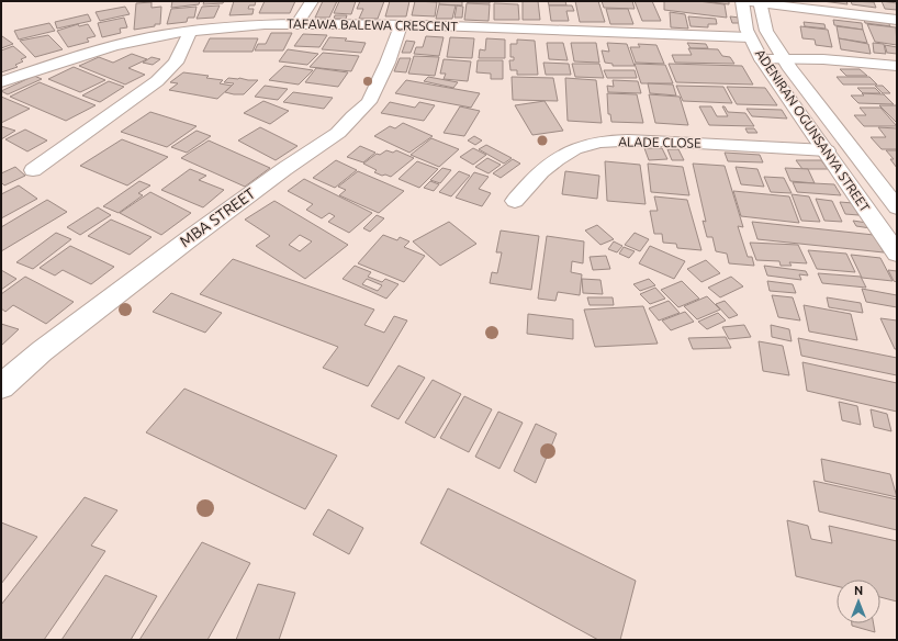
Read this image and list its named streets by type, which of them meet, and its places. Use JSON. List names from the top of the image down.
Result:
{
  "streets": {
    "street": [
      "TAFAWA BALEWA CRESCENT",
      "ADENIRAN OGUNSANYA STREET",
      "ALADE CLOSE",
      "MBA STREET"
    ]
  },
  "crossings": [
    ["TAFAWA BALEWA CRESCENT", "ADENIRAN OGUNSANYA STREET"],
    ["TAFAWA BALEWA CRESCENT", "MBA STREET"],
    ["ADENIRAN OGUNSANYA STREET", "ALADE CLOSE"]
  ],
  "north": "top"
}
